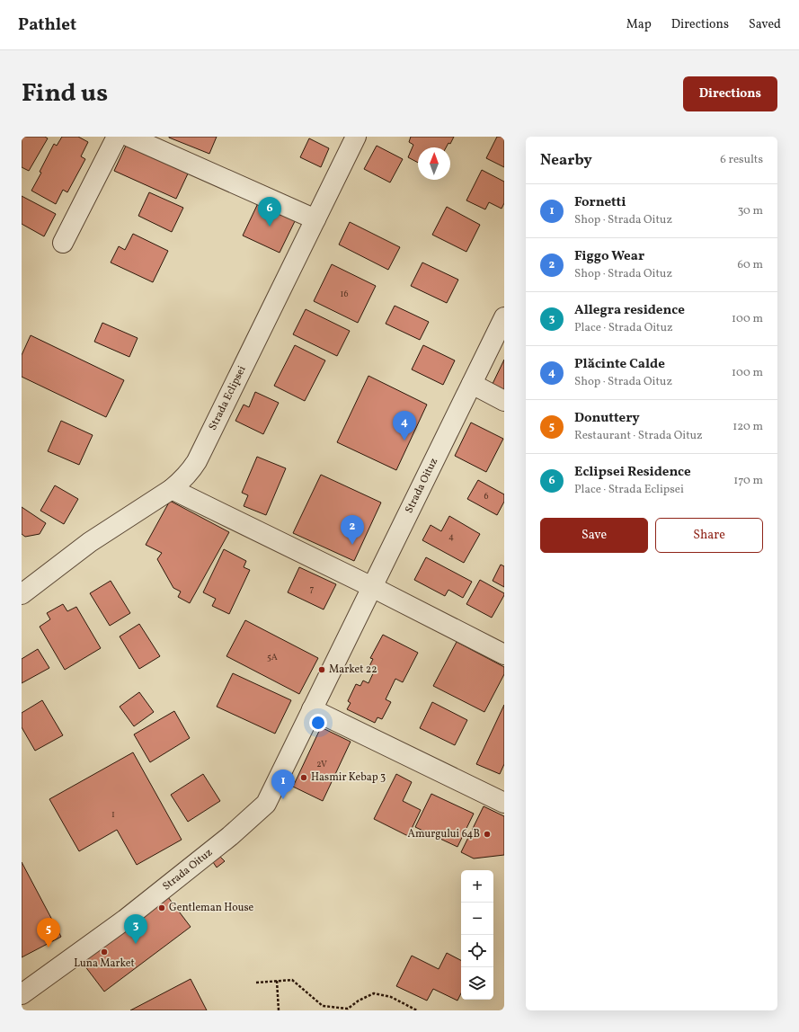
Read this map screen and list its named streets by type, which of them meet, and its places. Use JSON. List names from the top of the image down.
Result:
{
  "streets": {
    "street": ["Strada Eclipsei", "Strada Oituz"]
  },
  "places": [
    "Market 22",
    "Hasmir Kebap 3",
    "Amurgului 64B",
    "Gentleman House",
    "Luna Market"
  ],
  "house_numbers": [
    "16",
    "6",
    "4",
    "7",
    "5A",
    "2V",
    "1"
  ],
  "north": "top",
  "page": {
    "header": "Pathlet",
    "nav": ["Map", "Directions", "Saved"],
    "title": "Find us",
    "buttons": [
      "Directions",
      ["Save", "Share"]
    ],
    "heading": ["Nearby", "6 results"],
    "list": [
      {
        "mark": "1",
        "name": "Fornetti",
        "note": "Shop · Strada Oituz",
        "value": "30 m"
      },
      {
        "mark": "2",
        "name": "Figgo Wear",
        "note": "Shop · Strada Oituz",
        "value": "60 m"
      },
      {
        "mark": "3",
        "name": "Allegra residence",
        "note": "Place · Strada Oituz",
        "value": "100 m"
      },
      {
        "mark": "4",
        "name": "Plăcinte Calde",
        "note": "Shop · Strada Oituz",
        "value": "100 m"
      },
      {
        "mark": "5",
        "name": "Donuttery",
        "note": "Restaurant · Strada Oituz",
        "value": "120 m"
      },
      {
        "mark": "6",
        "name": "Eclipsei Residence",
        "note": "Place · Strada Eclipsei",
        "value": "170 m"
      }
    ],
    "pins": [
      "6",
      "4",
      "2",
      "1",
      "3",
      "5"
    ],
    "map_buttons": ["+", "−"]
  }
}
